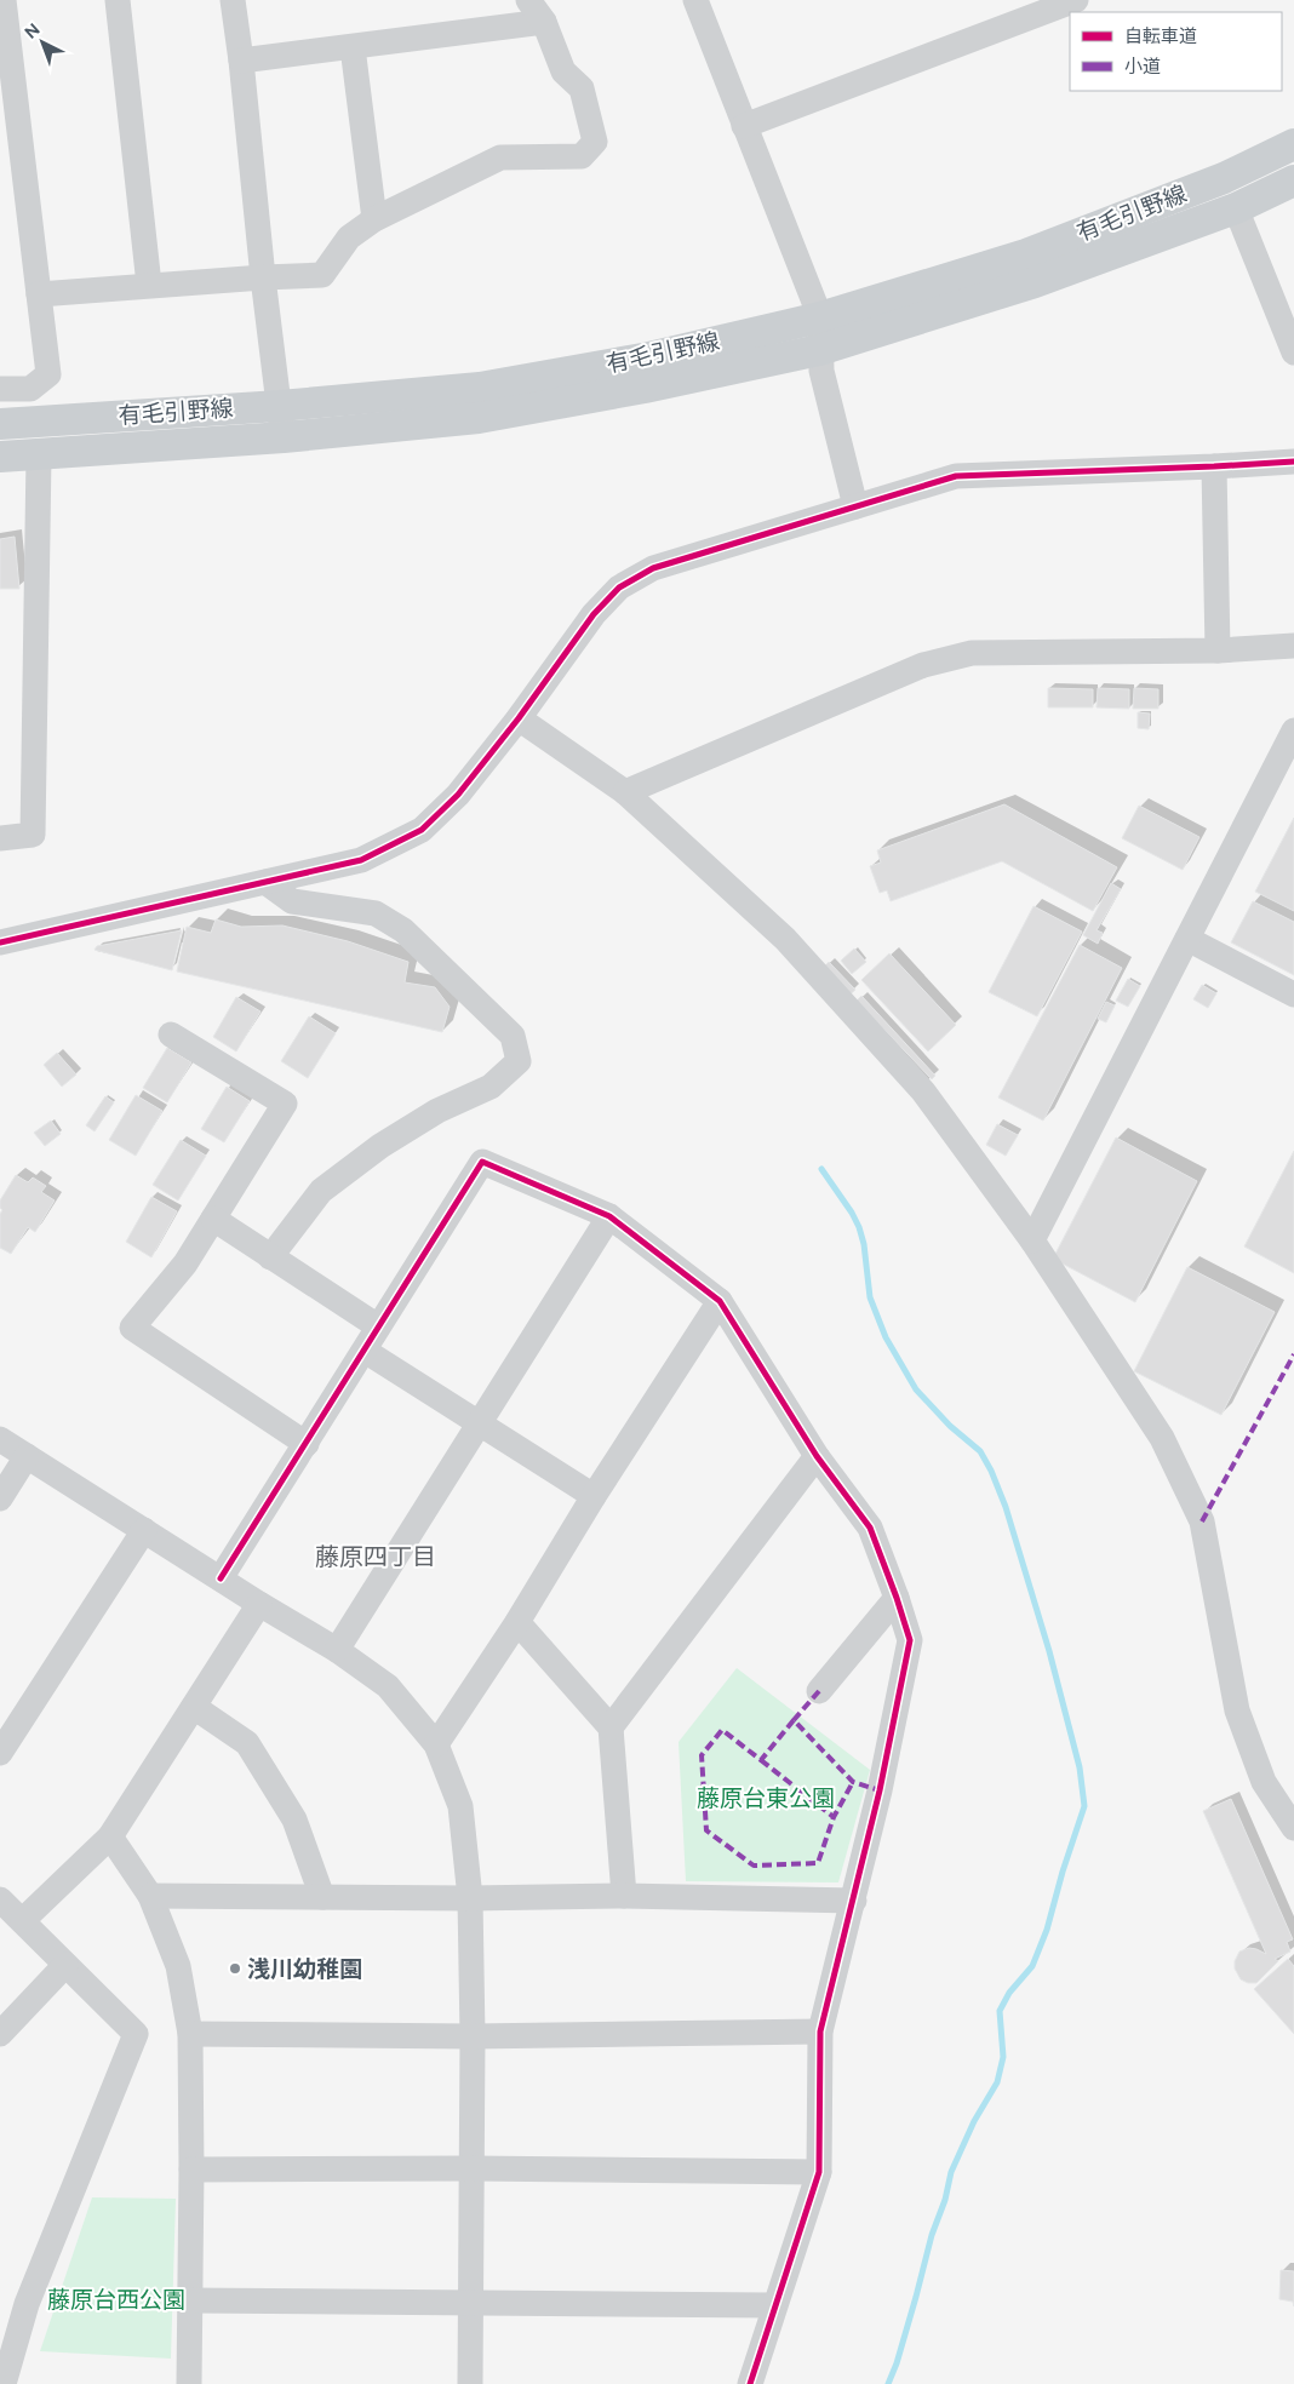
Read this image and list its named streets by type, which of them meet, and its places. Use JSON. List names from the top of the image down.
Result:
{
  "streets": {
    "main road": ["有毛引野線"]
  },
  "districts": ["藤原四丁目"],
  "parks": ["藤原台東公園", "藤原台西公園"],
  "places": ["浅川幼稚園"],
  "legend": ["自転車道", "小道"],
  "north": "top left"
}
